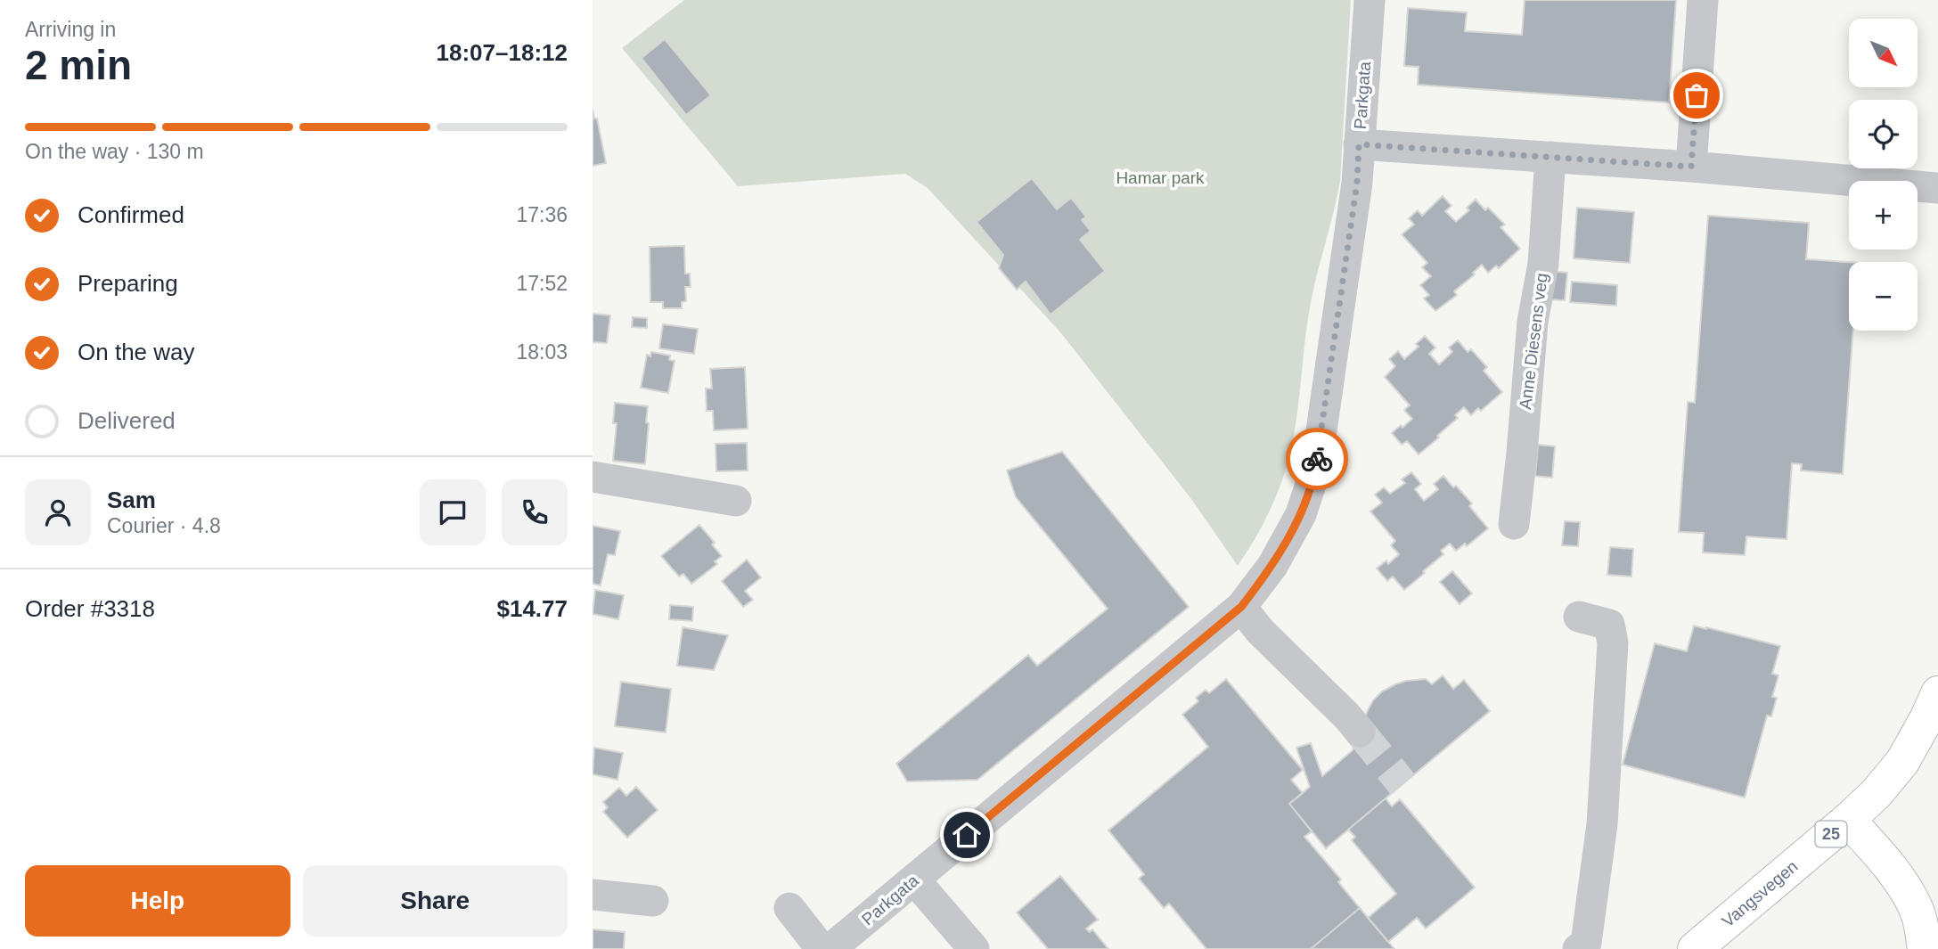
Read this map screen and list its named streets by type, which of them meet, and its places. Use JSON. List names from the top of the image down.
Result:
{
  "streets": {
    "main road": ["25", "Vangsvegen"],
    "street": ["Parkgata", "Anne Diesens veg"]
  },
  "parks": ["Hamar park"],
  "north": "bottom right",
  "page": {
    "heading": ["2 min", "Arriving in", "18:07–18:12"],
    "panel": [
      "Sam",
      "Courier · 4.8",
      "Order #3318",
      "$14.77"
    ],
    "map_buttons": ["+", "−"],
    "bar": "On the way · 130 m",
    "list": [
      ["Confirmed", "17:36"],
      ["Preparing", "17:52"],
      ["On the way", "18:03"],
      "Delivered"
    ],
    "buttons": ["Help", "Share"]
  }
}
